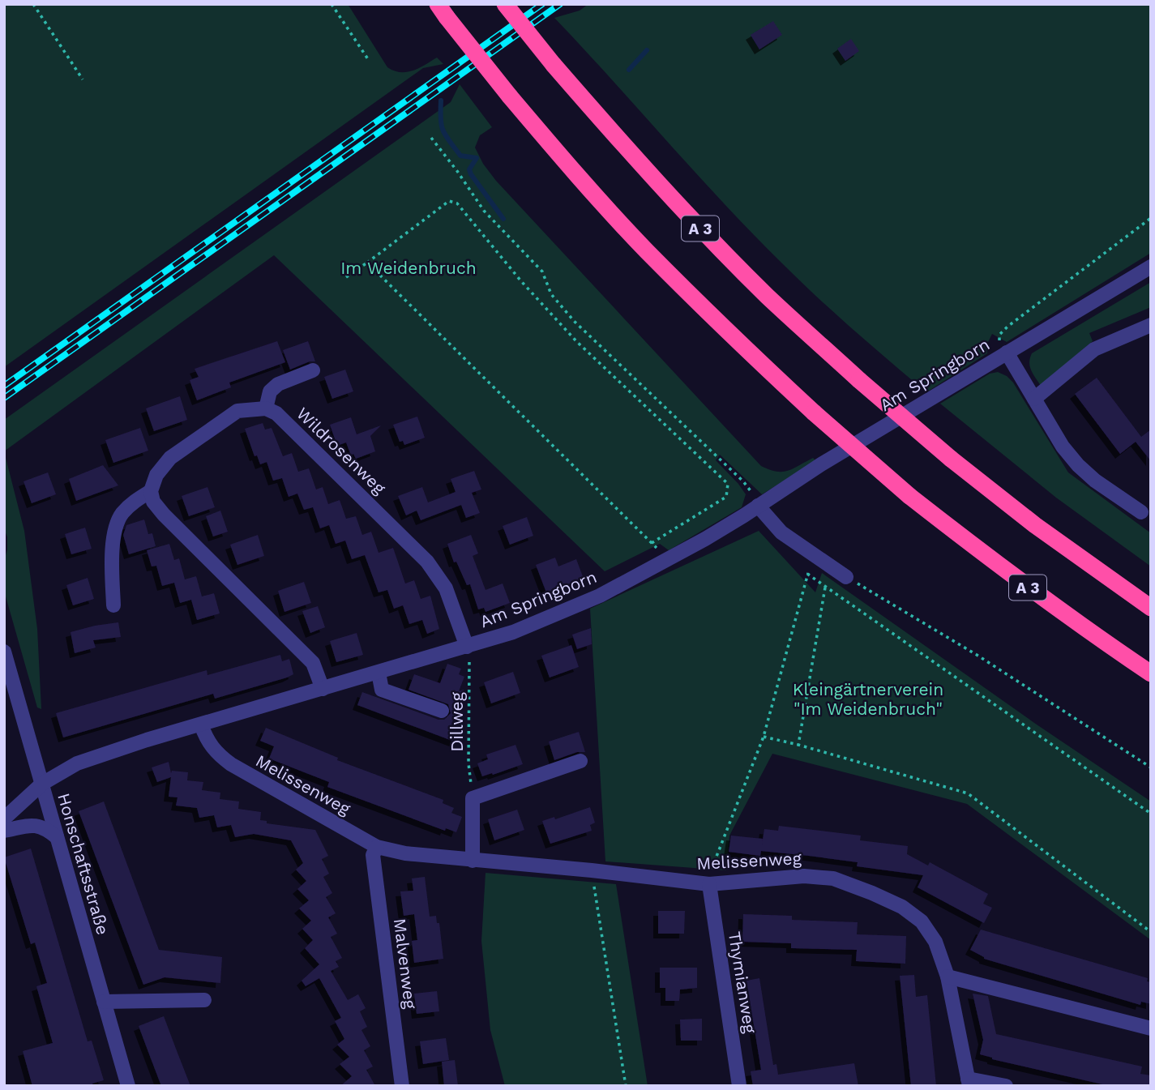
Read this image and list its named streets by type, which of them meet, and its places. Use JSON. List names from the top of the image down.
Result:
{
  "streets": {
    "highway": ["A 3"],
    "street": [
      "Am Springborn",
      "Wildrosenweg",
      "Melissenweg",
      "Honschaftsstraße",
      "Malvenweg",
      "Thymianweg"
    ],
    "path": ["Dillweg"]
  },
  "crossings": [
    ["Am Springborn", "Wildrosenweg"],
    ["Am Springborn", "Dillweg"],
    ["Am Springborn", "Melissenweg"],
    ["Am Springborn", "Honschaftsstraße"],
    ["Wildrosenweg", "Dillweg"],
    ["Melissenweg", "Malvenweg"],
    ["Melissenweg", "Thymianweg"]
  ],
  "parks": ["Im Weidenbruch", "Kleingärtnerverein \"Im Weidenbruch\""]
}
